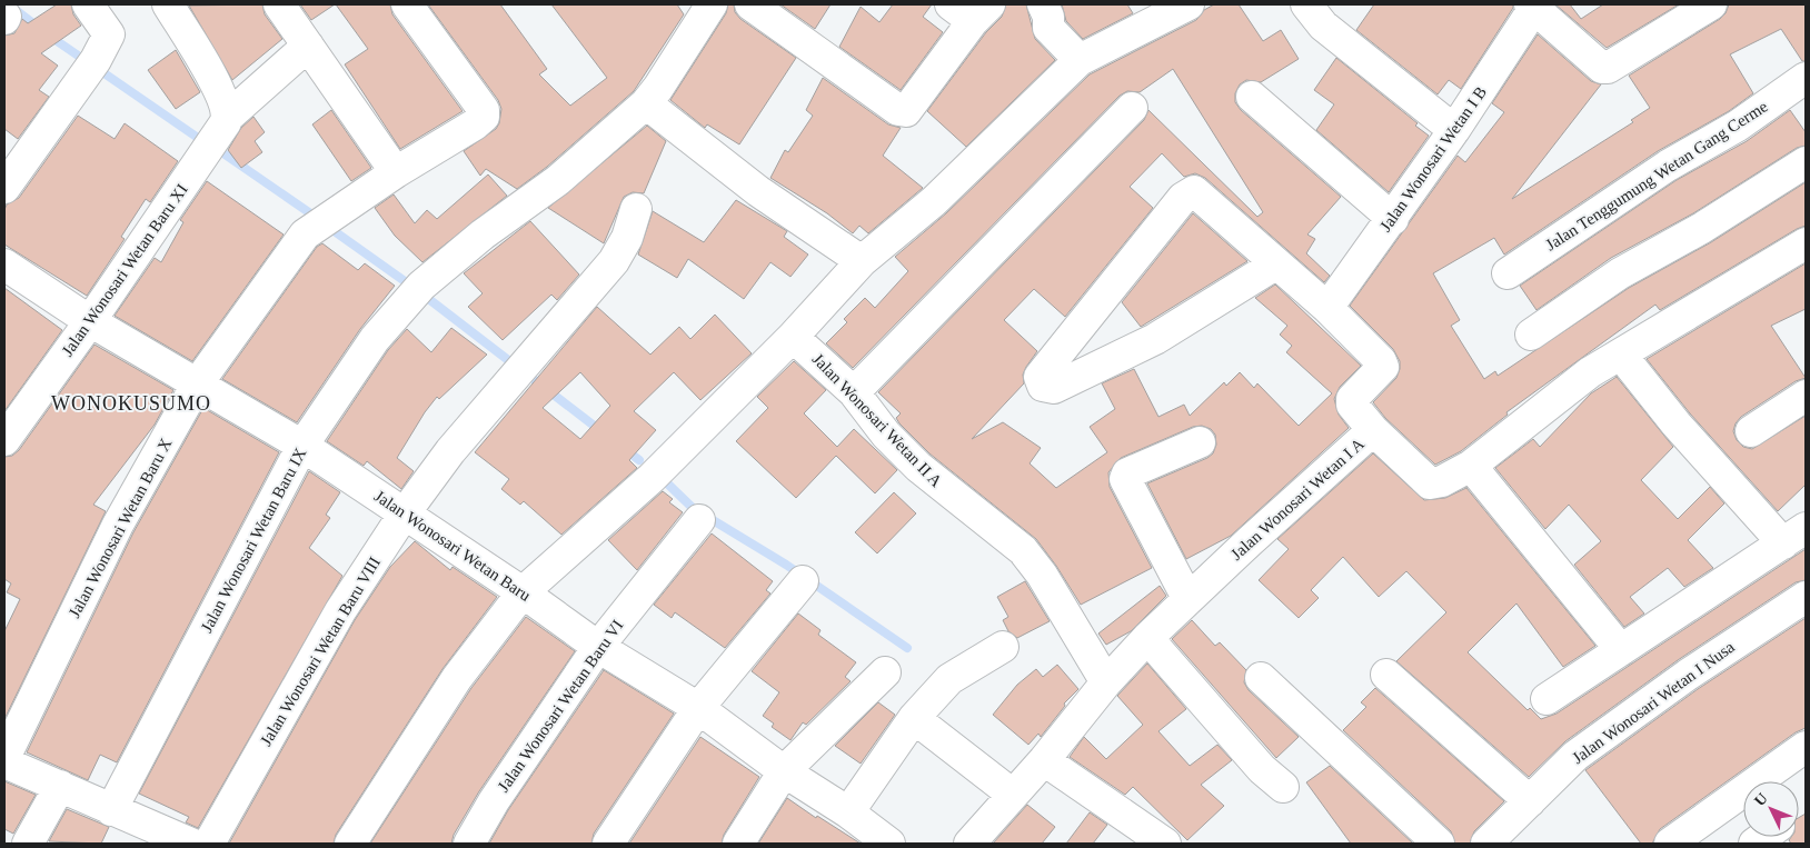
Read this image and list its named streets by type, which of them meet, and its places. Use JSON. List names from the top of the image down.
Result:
{
  "streets": {
    "street": [
      "Jalan Wonosari Wetan I B",
      "Jalan Tenggumung Wetan Gang Cerme",
      "Jalan Wonosari Wetan Baru XI",
      "Jalan Wonosari Wetan II A",
      "Jalan Wonosari Wetan I A",
      "Jalan Wonosari Wetan Baru X",
      "Jalan Wonosari Wetan Baru IX",
      "Jalan Wonosari Wetan Baru",
      "Jalan Wonosari Wetan Baru VIII",
      "Jalan Wonosari Wetan I Nusa",
      "Jalan Wonosari Wetan Baru VI"
    ]
  },
  "crossings": [
    ["Jalan Wonosari Wetan Baru XI", "Jalan Wonosari Wetan Baru"],
    ["Jalan Wonosari Wetan II A", "Jalan Wonosari Wetan I A"],
    ["Jalan Wonosari Wetan Baru X", "Jalan Wonosari Wetan Baru"],
    ["Jalan Wonosari Wetan Baru IX", "Jalan Wonosari Wetan Baru"],
    ["Jalan Wonosari Wetan Baru", "Jalan Wonosari Wetan Baru VIII"],
    ["Jalan Wonosari Wetan Baru", "Jalan Wonosari Wetan Baru VI"]
  ],
  "districts": ["WONOKUSUMO"],
  "north": "top left"
}
